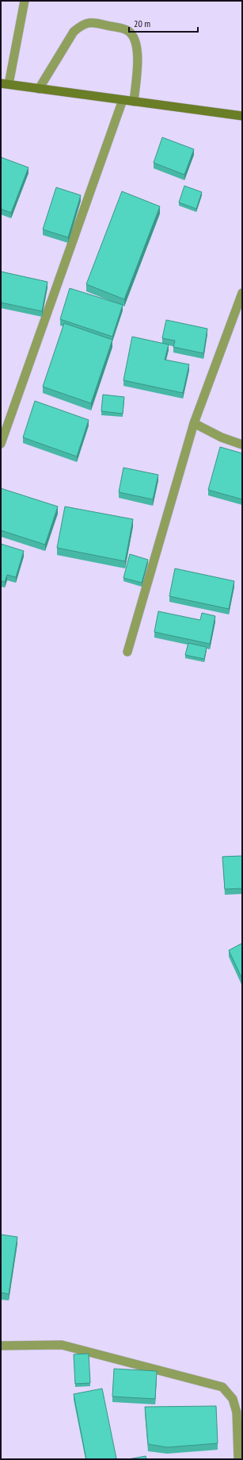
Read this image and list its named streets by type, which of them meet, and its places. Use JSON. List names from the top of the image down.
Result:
{
  "scale_bar": "20 m"
}
